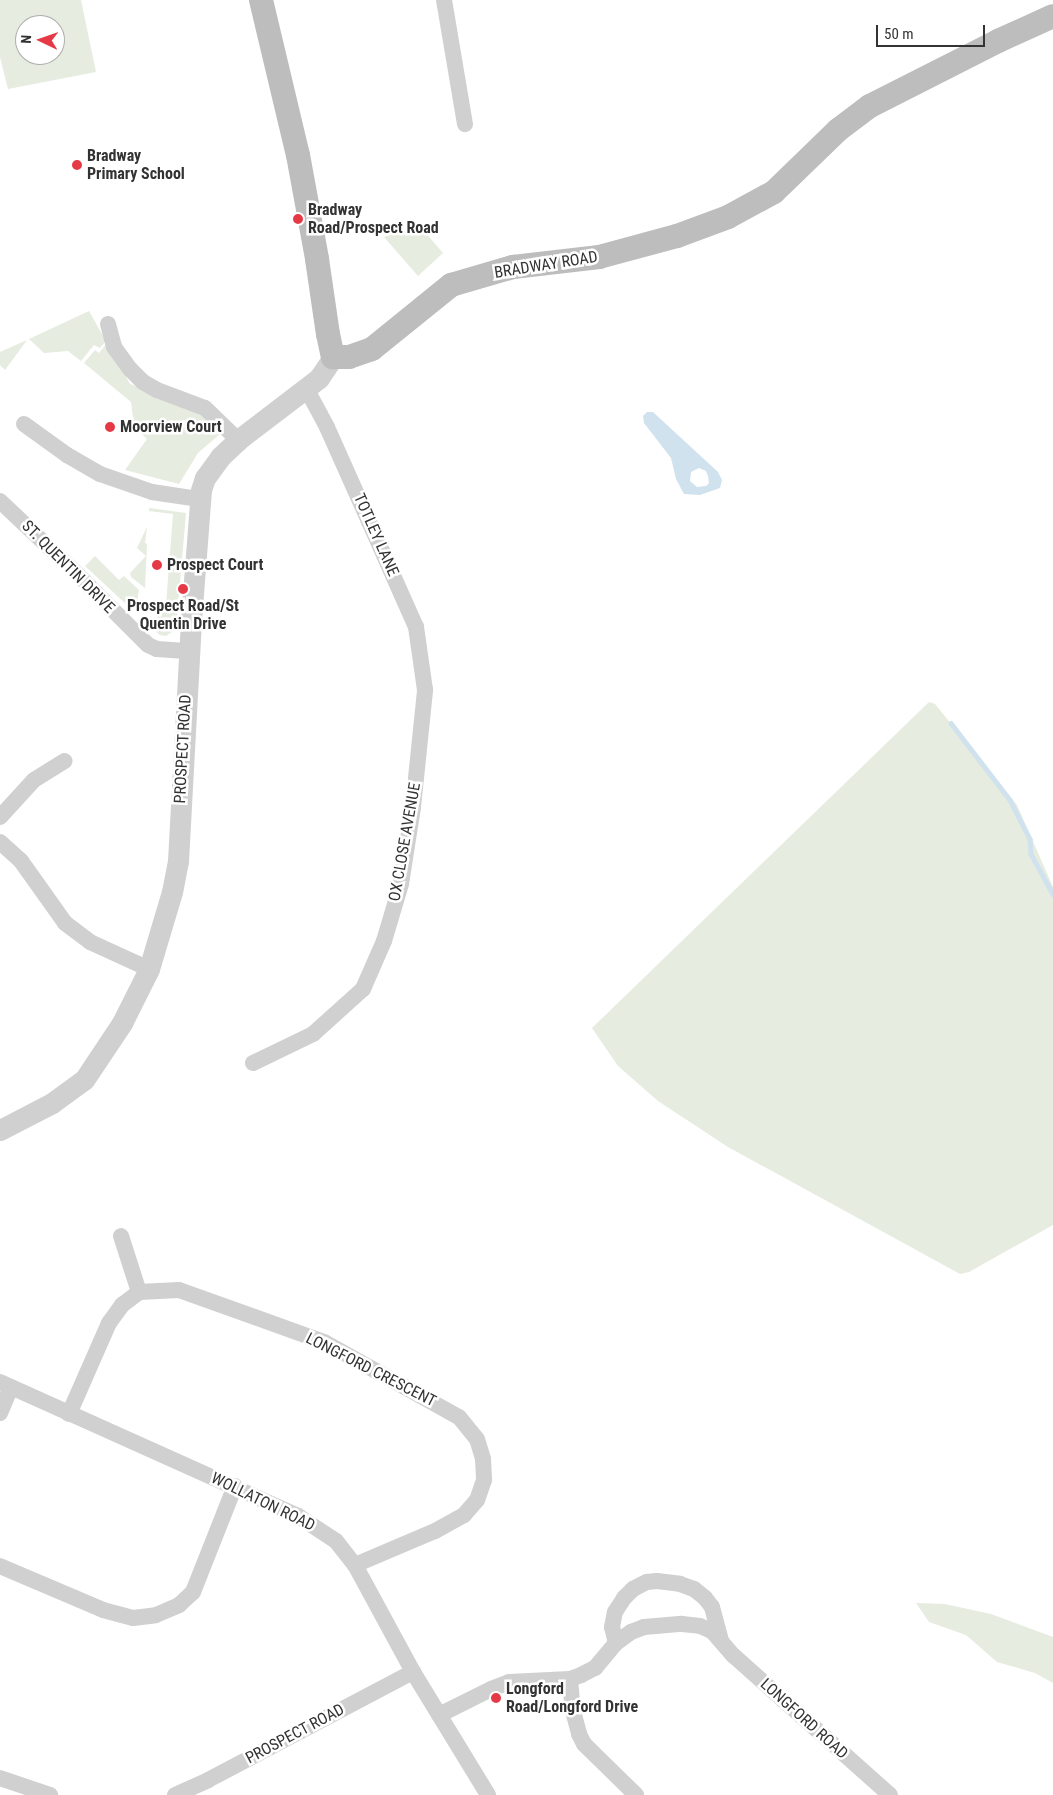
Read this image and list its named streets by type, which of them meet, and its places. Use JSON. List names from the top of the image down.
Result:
{
  "streets": {
    "main road": ["BRADWAY ROAD"],
    "street": [
      "TOTLEY LANE",
      "ST. QUENTIN DRIVE",
      "PROSPECT ROAD",
      "OX CLOSE AVENUE",
      "LONGFORD CRESCENT",
      "WOLLATON ROAD",
      "LONGFORD ROAD"
    ]
  },
  "crossings": [
    ["BRADWAY ROAD", "PROSPECT ROAD"],
    ["TOTLEY LANE", "PROSPECT ROAD"],
    ["TOTLEY LANE", "OX CLOSE AVENUE"],
    ["ST. QUENTIN DRIVE", "PROSPECT ROAD"],
    ["PROSPECT ROAD", "WOLLATON ROAD"],
    ["LONGFORD CRESCENT", "WOLLATON ROAD"],
    ["WOLLATON ROAD", "LONGFORD ROAD"]
  ],
  "places": [
    "Bradway Primary School",
    "Bradway Road/Prospect Road",
    "Moorview Court",
    "Prospect Court",
    "Prospect Road/St Quentin Drive",
    "Longford Road/Longford Drive"
  ],
  "scale_bar": "50 m",
  "north": "left"
}
